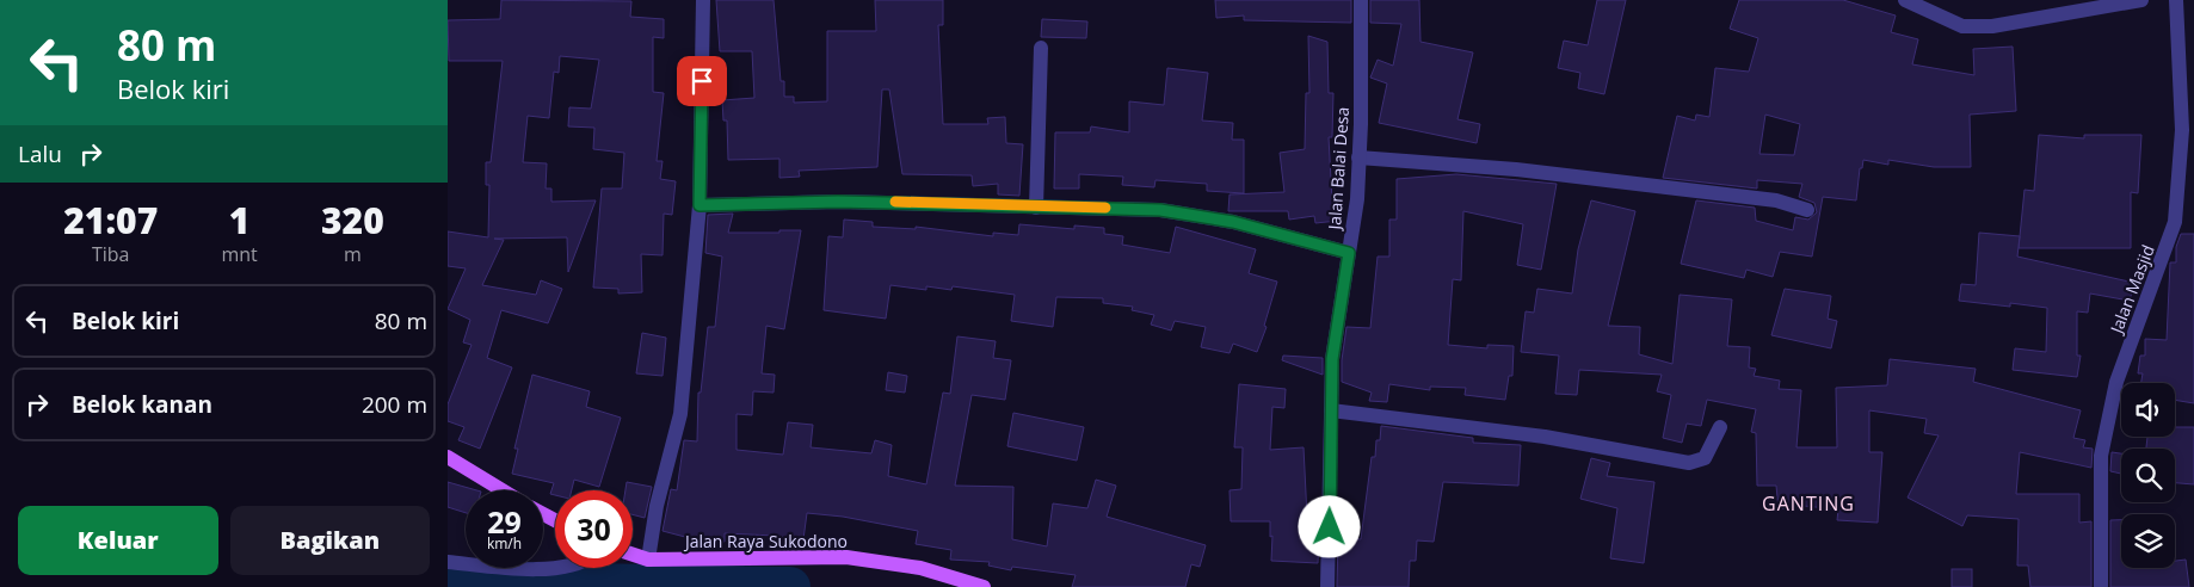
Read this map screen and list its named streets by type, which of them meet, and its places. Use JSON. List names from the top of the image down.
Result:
{
  "streets": {
    "main road": ["Jalan Raya Sukodono"],
    "street": ["Jalan Balai Desa", "Jalan Masjid"]
  },
  "districts": ["GANTING"],
  "page": {
    "turn": ["80 m", "Belok kiri"],
    "then": "Lalu",
    "eta": [
      "21:07",
      "Tiba",
      "1",
      "mnt",
      "320",
      "m"
    ],
    "list": [
      {
        "name": "Belok kiri",
        "value": "80 m"
      },
      {
        "name": "Belok kanan",
        "value": "200 m"
      }
    ],
    "speed": "29 km/h",
    "limit": "30",
    "buttons": ["Keluar", "Bagikan"]
  }
}
